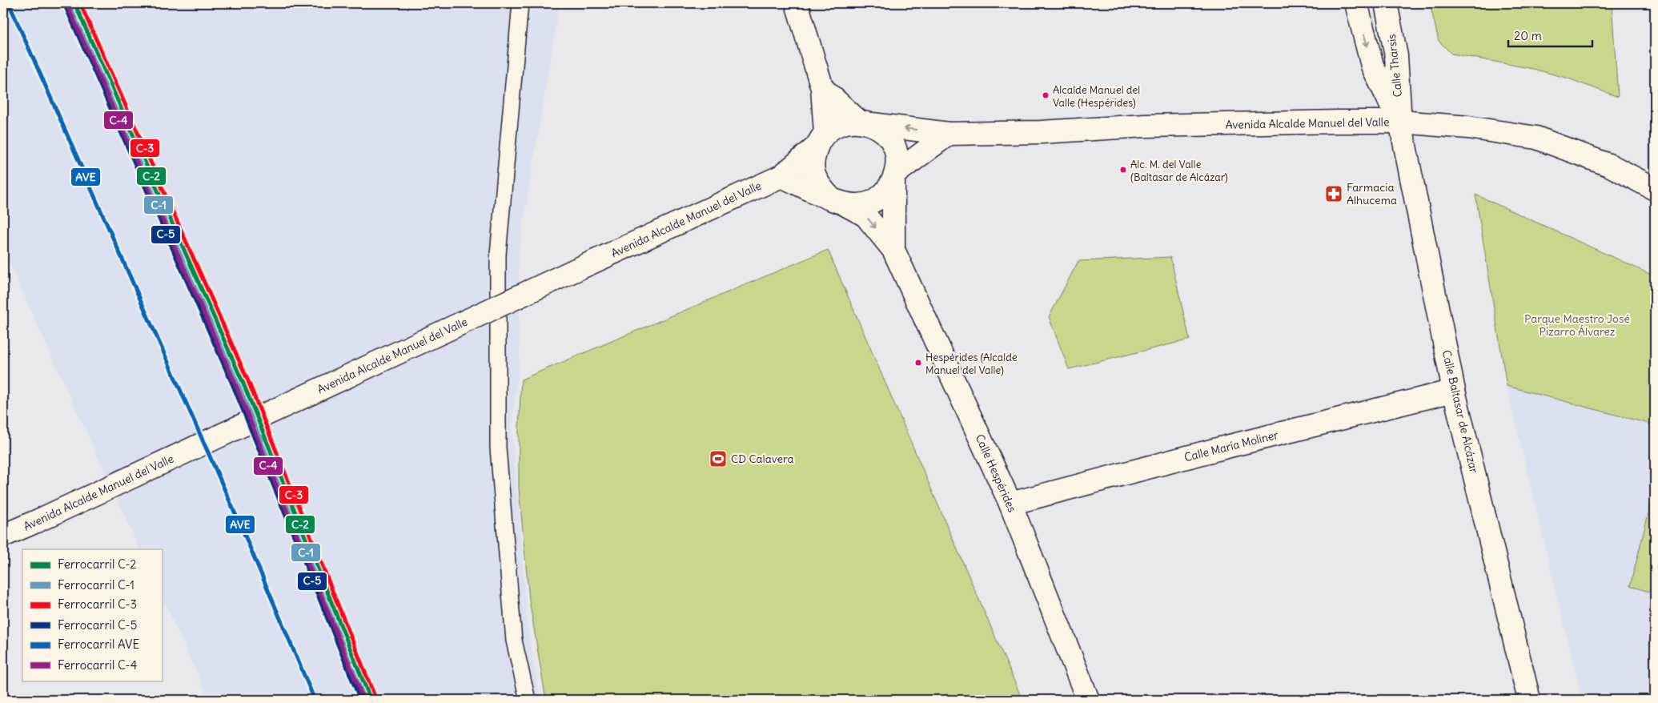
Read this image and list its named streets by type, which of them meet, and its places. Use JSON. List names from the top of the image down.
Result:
{
  "streets": {
    "main road": [
      "Calle Tharsis",
      "Avenida Alcalde Manuel del Valle",
      "Calle Baltasar de Alcázar",
      "Calle María Moliner",
      "Calle Hespérides"
    ]
  },
  "crossings": [
    ["Calle Tharsis", "Avenida Alcalde Manuel del Valle"],
    ["Calle Tharsis", "Calle Baltasar de Alcázar"],
    ["Avenida Alcalde Manuel del Valle", "Calle Baltasar de Alcázar"],
    ["Avenida Alcalde Manuel del Valle", "Calle Hespérides"],
    ["Calle Baltasar de Alcázar", "Calle María Moliner"],
    ["Calle María Moliner", "Calle Hespérides"]
  ],
  "parks": ["Parque Maestro José Pizarro Álvarez"],
  "places": {
    "other": ["Alcalde Manuel del Valle (Hespérides)", "Alc. M. del Valle (Baltasar de Alcázar)", "Hespérides (Alcalde Manuel del Valle)"],
    "pharmacy": ["Farmacia Alhucema"],
    "sports": ["CD Calavera"]
  },
  "lines": [
    "rail line C-2",
    "rail line C-3",
    "rail line AVE",
    "rail line C-4",
    "rail line C-1",
    "rail line C-5"
  ],
  "legend": [
    "Ferrocarril C-2",
    "Ferrocarril C-1",
    "Ferrocarril C-3",
    "Ferrocarril C-5",
    "Ferrocarril AVE",
    "Ferrocarril C-4"
  ],
  "scale_bar": "20 m"
}
